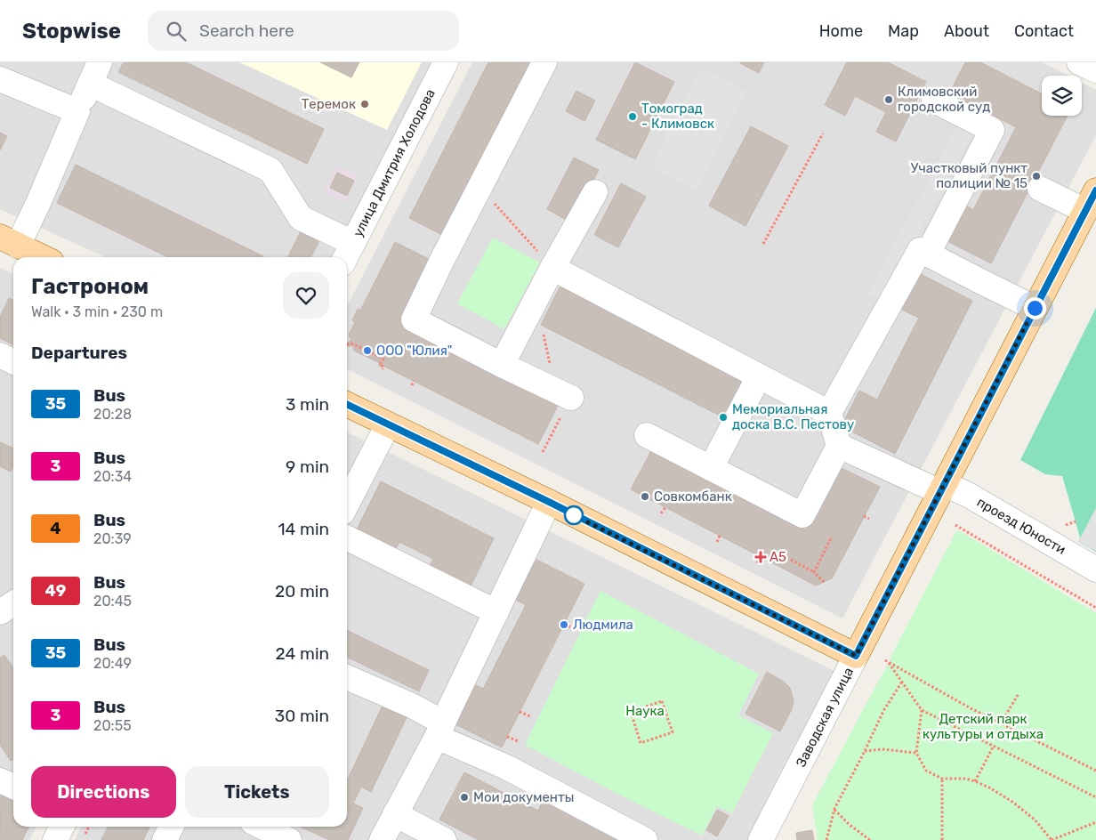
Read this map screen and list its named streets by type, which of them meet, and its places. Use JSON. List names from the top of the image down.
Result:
{
  "streets": {
    "main road": ["Заводская улица"],
    "street": ["улица Дмитрия Холодова", "проезд Юности"]
  },
  "crossings": [
    ["проезд Юности", "Заводская улица"]
  ],
  "parks": ["Наука", "Детский парк культуры и отдыха"],
  "places": {
    "other": [
      "Климовский городской суд",
      "Теремок",
      "Томоград - Климовск",
      "Участковый пункт полиции № 15",
      "ООО \"Юлия\"",
      "Мемориальная доска В.С. Пестову",
      "Совкомбанк",
      "Людмила",
      "Мои документы"
    ],
    "health": ["А5"]
  },
  "lines": ["bus line 35"],
  "page": {
    "header": "Stopwise",
    "search": "Search here",
    "nav": [
      "Home",
      "Map",
      "About",
      "Contact"
    ],
    "heading": [
      ["Гастроном", "Walk · 3 min · 230 m"],
      "Departures"
    ],
    "list": [
      {
        "mark": "35",
        "name": "Bus",
        "note": "20:28",
        "value": "3 min"
      },
      {
        "mark": "3",
        "name": "Bus",
        "note": "20:34",
        "value": "9 min"
      },
      {
        "mark": "4",
        "name": "Bus",
        "note": "20:39",
        "value": "14 min"
      },
      {
        "mark": "49",
        "name": "Bus",
        "note": "20:45",
        "value": "20 min"
      },
      {
        "mark": "35",
        "name": "Bus",
        "note": "20:49",
        "value": "24 min"
      },
      {
        "mark": "3",
        "name": "Bus",
        "note": "20:55",
        "value": "30 min"
      }
    ],
    "buttons": ["Directions", "Tickets"]
  }
}
